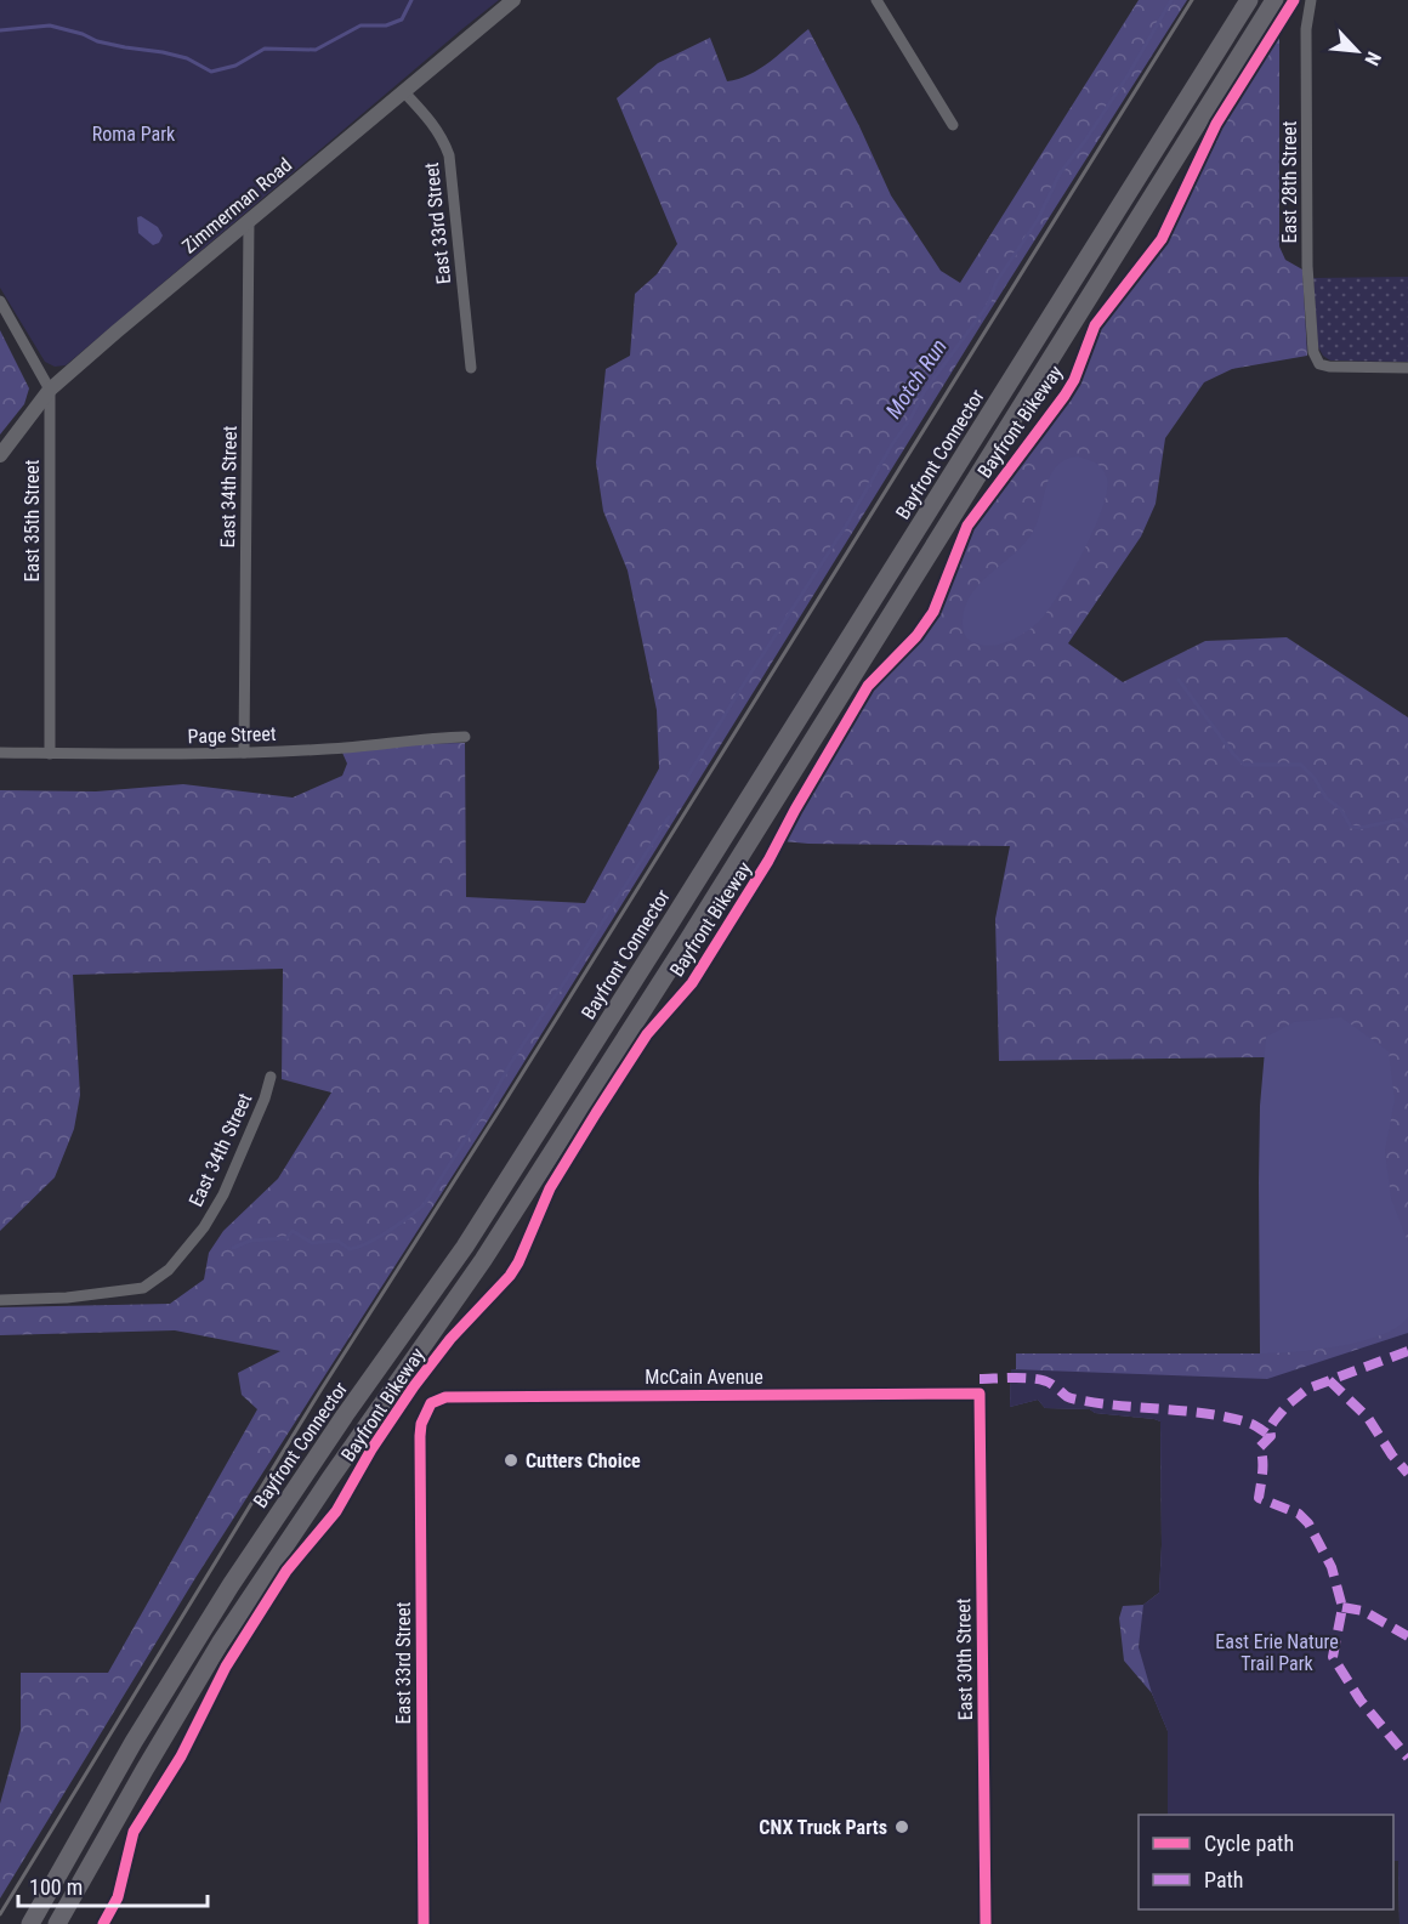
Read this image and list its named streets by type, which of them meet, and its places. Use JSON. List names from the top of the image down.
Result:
{
  "streets": {
    "highway": ["Bayfront Connector"],
    "street": [
      "East 28th Street",
      "Zimmerman Road",
      "East 33rd Street",
      "East 34th Street",
      "East 35th Street",
      "Page Street",
      "McCain Avenue",
      "East 30th Street"
    ],
    "cycle path": ["Bayfront Bikeway"]
  },
  "crossings": [
    ["Zimmerman Road", "East 33rd Street"],
    ["Zimmerman Road", "East 34th Street"],
    ["Zimmerman Road", "East 35th Street"],
    ["East 33rd Street", "McCain Avenue"],
    ["East 34th Street", "Page Street"],
    ["East 35th Street", "Page Street"],
    ["McCain Avenue", "East 30th Street"]
  ],
  "water": ["Motch Run"],
  "parks": ["Roma Park", "East Erie Nature Trail Park"],
  "places": ["Cutters Choice", "CNX Truck Parts"],
  "legend": ["Cycle path", "Path"],
  "scale_bar": "100 m",
  "north": "bottom right"
}
